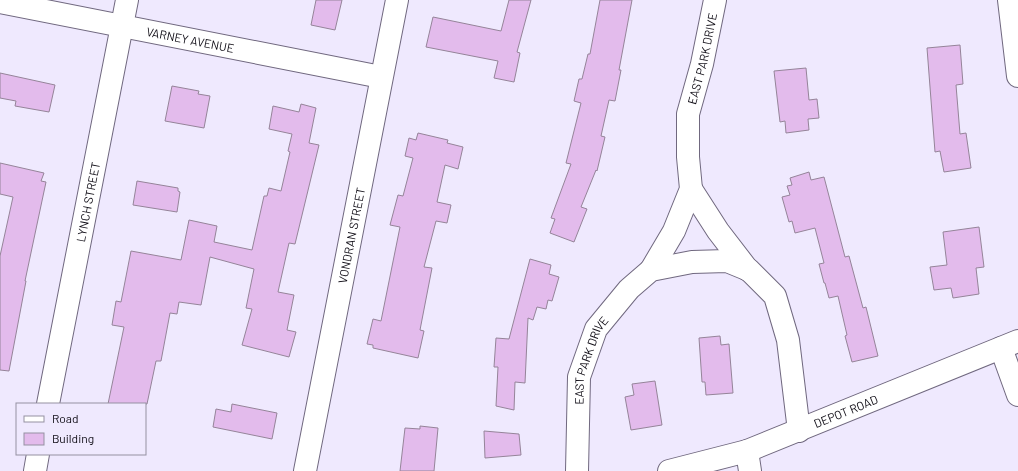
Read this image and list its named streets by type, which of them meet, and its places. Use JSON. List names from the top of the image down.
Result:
{
  "streets": {
    "street": [
      "VARNEY AVENUE",
      "EAST PARK DRIVE",
      "LYNCH STREET",
      "VONDRAN STREET",
      "DEPOT ROAD"
    ]
  },
  "crossings": [
    ["VARNEY AVENUE", "LYNCH STREET"],
    ["VARNEY AVENUE", "VONDRAN STREET"],
    ["EAST PARK DRIVE", "DEPOT ROAD"]
  ],
  "legend": ["Road", "Building"]
}
